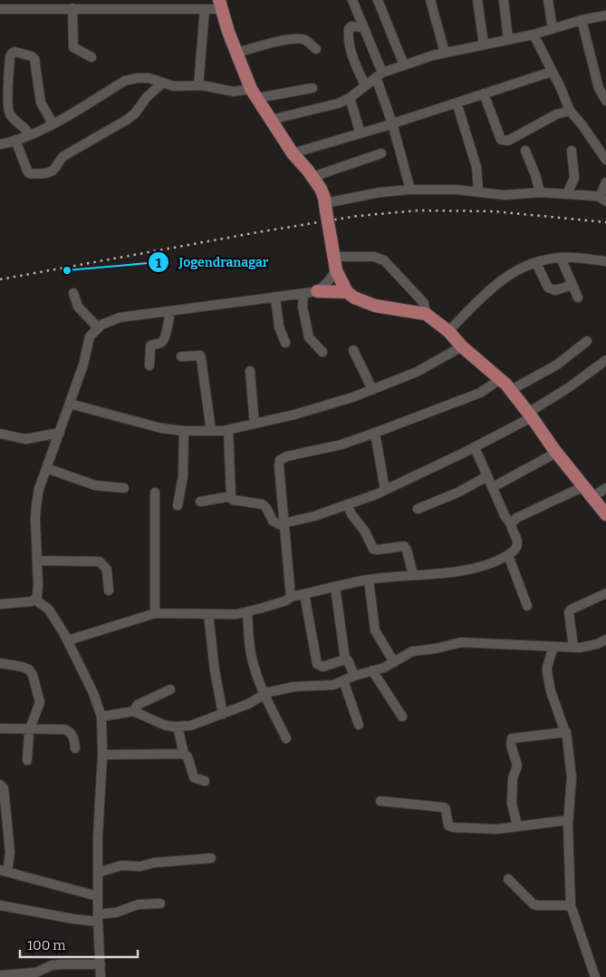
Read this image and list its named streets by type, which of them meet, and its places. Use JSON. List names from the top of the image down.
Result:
{
  "places": ["Jogendranagar"],
  "scale_bar": "100 m"
}
